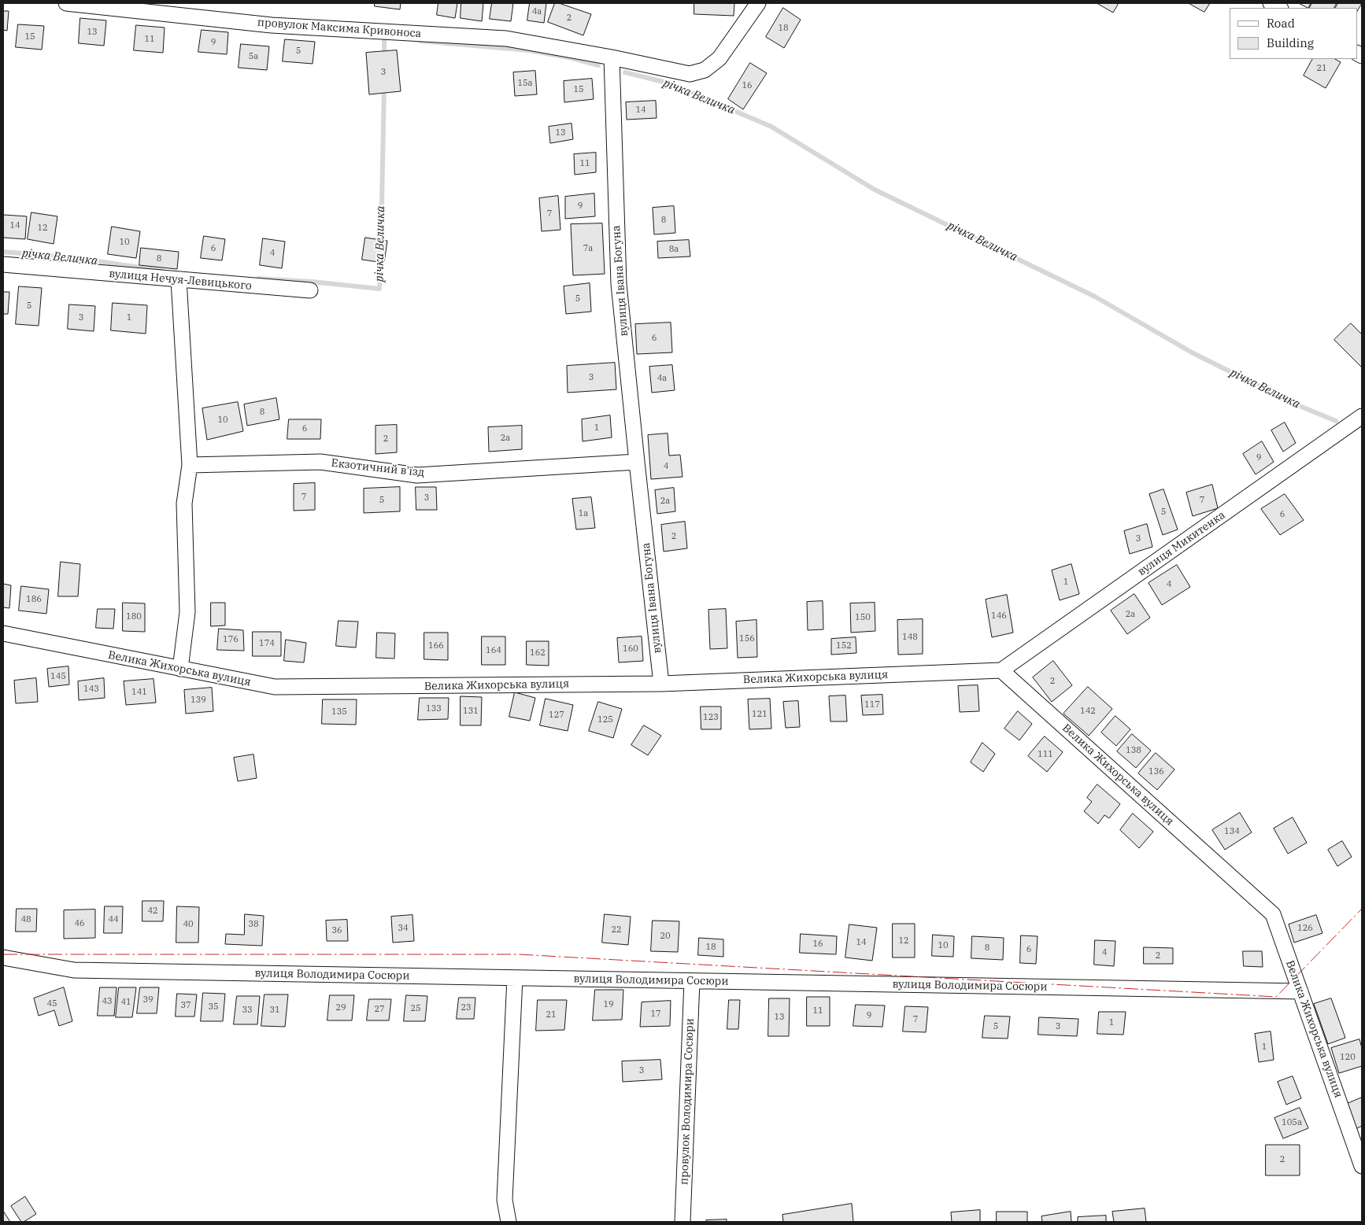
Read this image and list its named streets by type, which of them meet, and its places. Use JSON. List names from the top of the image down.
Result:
{
  "streets": {
    "street": [
      "провулок Максима Кривоноса",
      "вулиця Нечуя-Левицького",
      "вулиця Івана Богуна",
      "Екзотичний в'їзд",
      "вулиця Микитенка",
      "Велика Жихорська вулиця",
      "вулиця Володимира Сосюри",
      "провулок Володимира Сосюри"
    ]
  },
  "crossings": [
    ["провулок Максима Кривоноса", "вулиця Івана Богуна"],
    ["вулиця Івана Богуна", "Екзотичний в'їзд"],
    ["вулиця Івана Богуна", "Велика Жихорська вулиця"],
    ["вулиця Микитенка", "Велика Жихорська вулиця"],
    ["Велика Жихорська вулиця", "вулиця Володимира Сосюри"],
    ["вулиця Володимира Сосюри", "провулок Володимира Сосюри"]
  ],
  "water": ["річка Величка"],
  "house_numbers": [
    "4а",
    "2",
    "18",
    "13",
    "15",
    "11",
    "9",
    "5",
    "5а",
    "21",
    "3",
    "15а",
    "16",
    "15",
    "14",
    "13",
    "11",
    "9",
    "7",
    "8",
    "14",
    "12",
    "10",
    "6",
    "7а",
    "8а",
    "4",
    "8",
    "5",
    "5",
    "3",
    "1",
    "6",
    "3",
    "4а",
    "8",
    "10",
    "1",
    "6",
    "2а",
    "2",
    "9",
    "4",
    "7",
    "3",
    "5",
    "7",
    "2а",
    "5",
    "1а",
    "6",
    "2",
    "3",
    "1",
    "4",
    "186",
    "2а",
    "146",
    "180",
    "150",
    "148",
    "156",
    "176",
    "174",
    "166",
    "152",
    "160",
    "164",
    "162",
    "145",
    "2",
    "143",
    "141",
    "139",
    "117",
    "133",
    "131",
    "142",
    "135",
    "121",
    "127",
    "123",
    "125",
    "138",
    "111",
    "136",
    "134",
    "42",
    "48",
    "44",
    "46",
    "40",
    "38",
    "34",
    "126",
    "22",
    "36",
    "20",
    "12",
    "14",
    "16",
    "10",
    "18",
    "8",
    "6",
    "4",
    "2",
    "39",
    "43",
    "41",
    "45",
    "19",
    "37",
    "35",
    "29",
    "23",
    "25",
    "27",
    "33",
    "31",
    "11",
    "17",
    "21",
    "9",
    "13",
    "7",
    "1",
    "5",
    "3",
    "1",
    "120",
    "3",
    "105а",
    "2"
  ],
  "legend": ["Road", "Building"]
}
